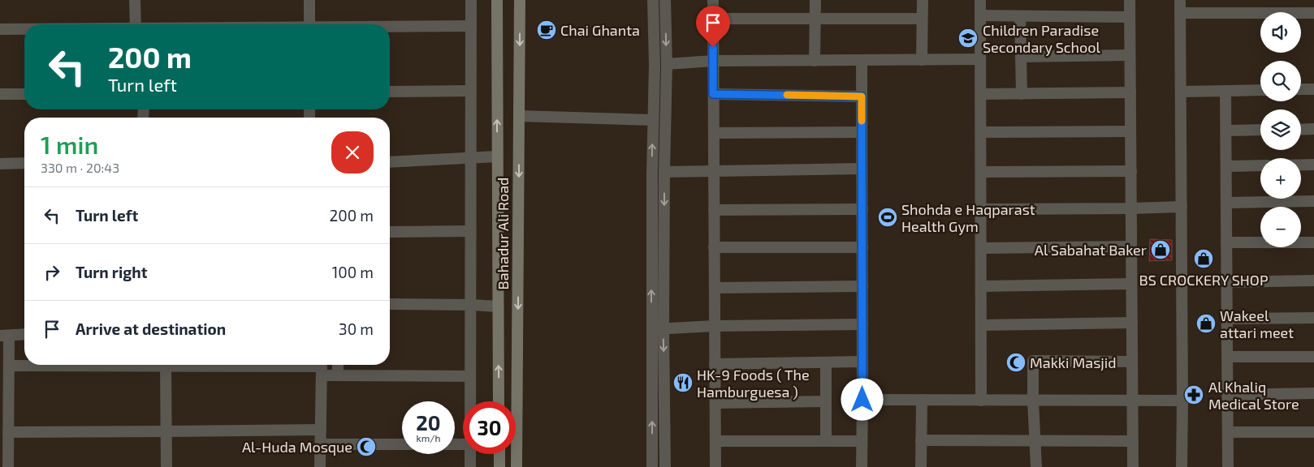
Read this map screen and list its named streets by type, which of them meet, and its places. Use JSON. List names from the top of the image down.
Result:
{
  "streets": {
    "main road": ["Bahadur Ali Road"]
  },
  "places": {
    "cafe": ["Chai Ghanta"],
    "school or university": ["Children Paradise Secondary School"],
    "sports": ["Shohda e Haqparast Health Gym"],
    "shop": ["Al Sabahat Baker", "BS CROCKERY SHOP", "Wakeel attari meet"],
    "mosque": ["Makki Masjid", "Al-Huda Mosque"],
    "restaurant": ["HK-9 Foods ( The Hamburguesa )"],
    "pharmacy": ["Al Khaliq Medical Store"]
  },
  "page": {
    "map_buttons": ["+", "−"],
    "turn": ["200 m", "Turn left"],
    "heading": ["1 min", "330 m · 20:43"],
    "list": [
      {
        "name": "Turn left",
        "value": "200 m"
      },
      {
        "name": "Turn right",
        "value": "100 m"
      },
      {
        "name": "Arrive at destination",
        "value": "30 m"
      }
    ],
    "speed": "20 km/h",
    "limit": "30"
  }
}
